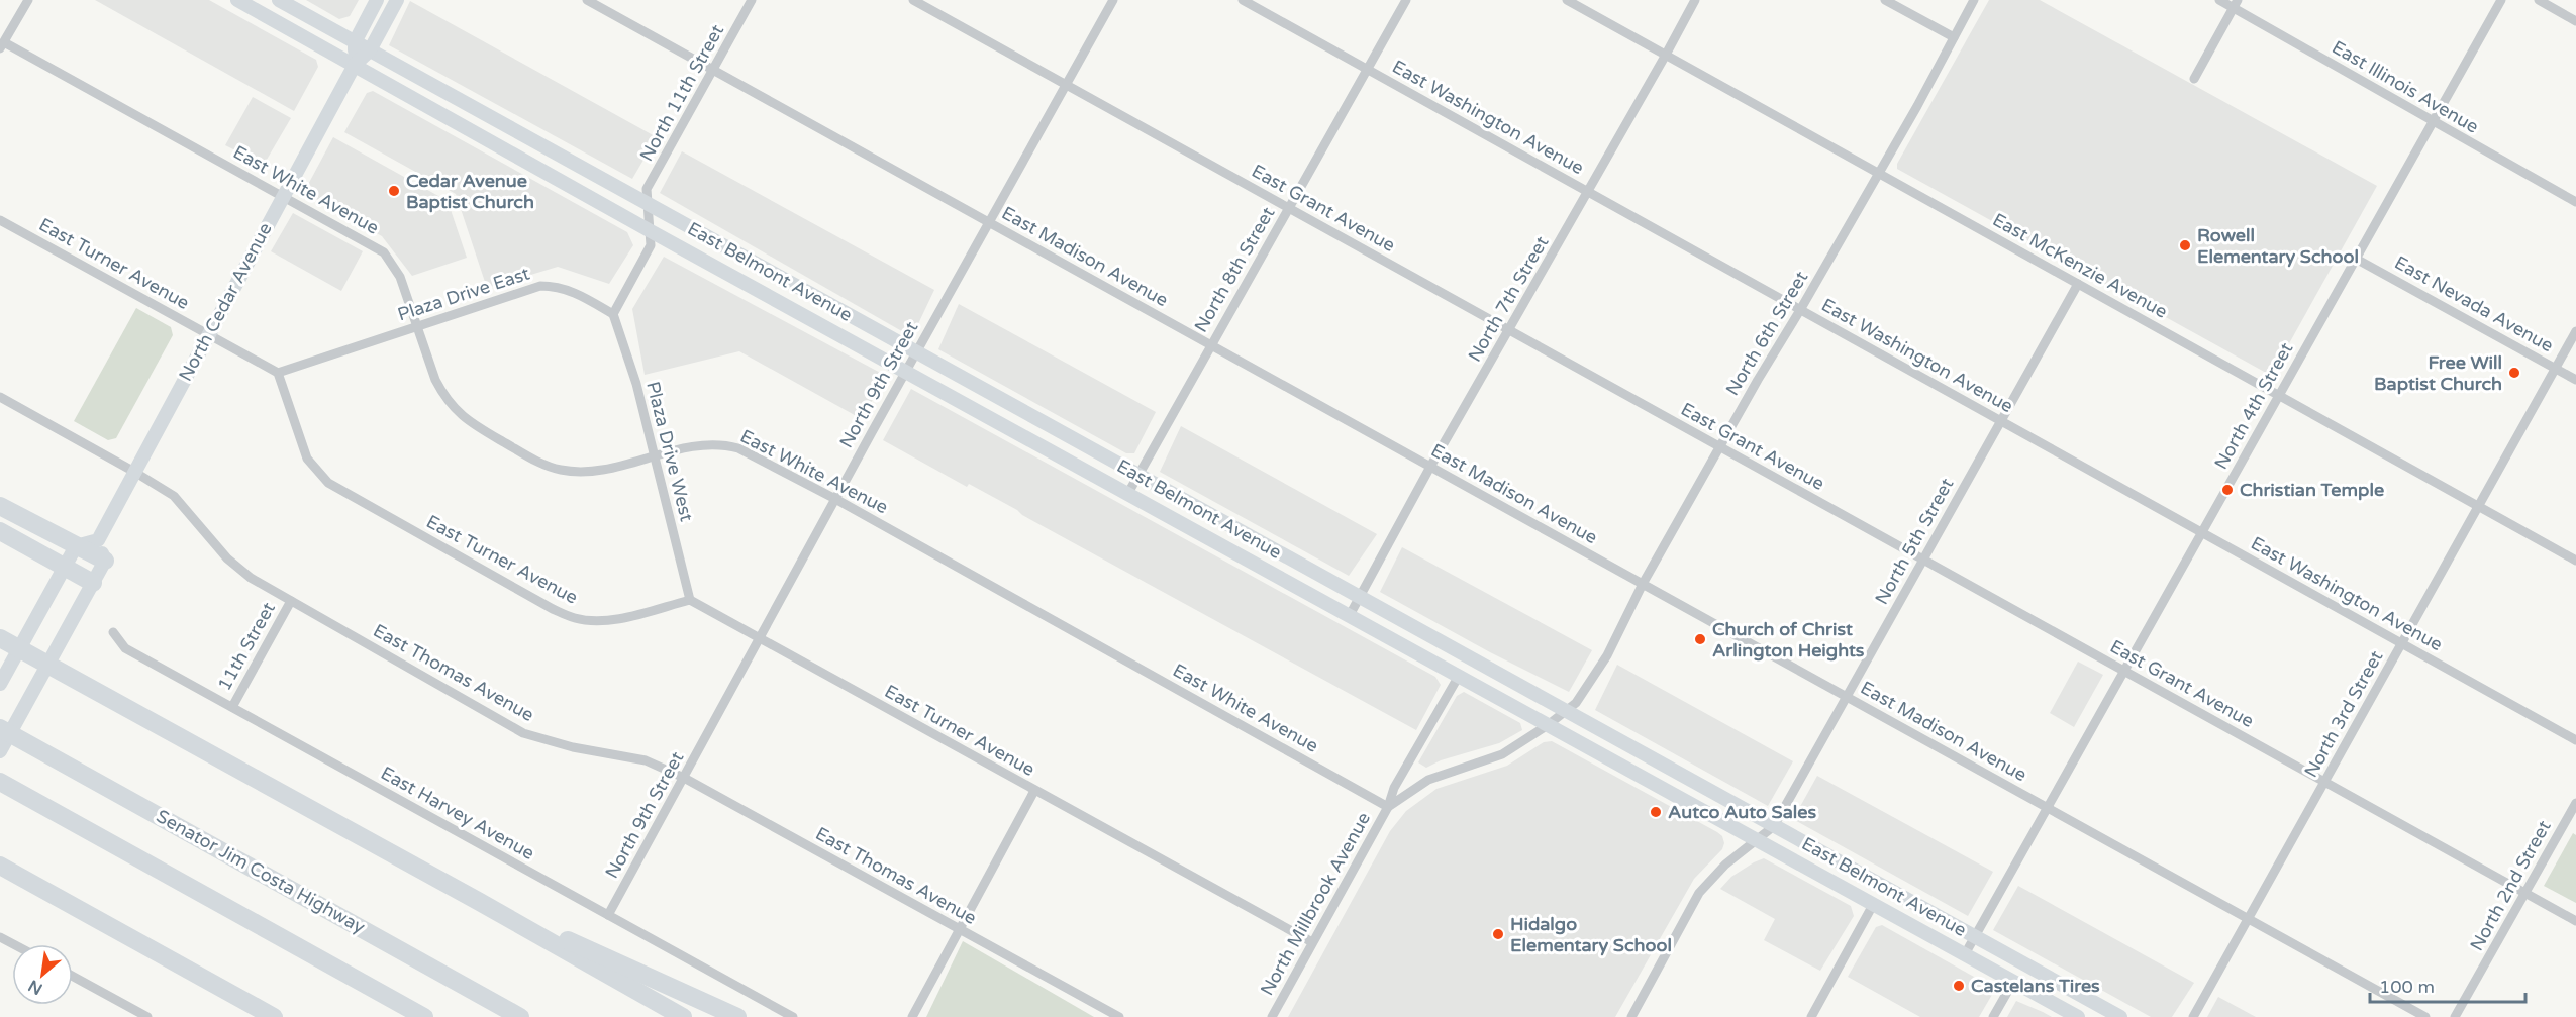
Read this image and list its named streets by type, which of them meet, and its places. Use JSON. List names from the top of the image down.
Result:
{
  "streets": {
    "highway": ["Senator Jim Costa Highway"],
    "main road": ["East Belmont Avenue", "North Cedar Avenue"],
    "street": [
      "East Illinois Avenue",
      "North 11th Street",
      "East Washington Avenue",
      "East White Avenue",
      "East Grant Avenue",
      "East Madison Avenue",
      "East Turner Avenue",
      "East McKenzie Avenue",
      "North 8th Street",
      "Plaza Drive East",
      "North 7th Street",
      "East Nevada Avenue",
      "North 6th Street",
      "North 9th Street",
      "North 4th Street",
      "Plaza Drive West",
      "North 5th Street",
      "11th Street",
      "East Thomas Avenue",
      "North 3rd Street",
      "East Harvey Avenue",
      "North 2nd Street",
      "North Millbrook Avenue"
    ]
  },
  "crossings": [
    ["East Illinois Avenue", "North 4th Street"],
    ["North 11th Street", "East Madison Avenue"],
    ["North 11th Street", "East Belmont Avenue"],
    ["East Washington Avenue", "North 8th Street"],
    ["East Washington Avenue", "North 7th Street"],
    ["East Washington Avenue", "North 6th Street"],
    ["East Washington Avenue", "North 4th Street"],
    ["East Washington Avenue", "North 5th Street"],
    ["East Washington Avenue", "North 3rd Street"],
    ["East White Avenue", "Plaza Drive East"],
    ["East White Avenue", "North Cedar Avenue"],
    ["East White Avenue", "North 9th Street"],
    ["East White Avenue", "Plaza Drive West"],
    ["East White Avenue", "North Millbrook Avenue"],
    ["East Grant Avenue", "North 8th Street"],
    ["East Grant Avenue", "North 7th Street"],
    ["East Grant Avenue", "North 6th Street"],
    ["East Grant Avenue", "North 9th Street"],
    ["East Grant Avenue", "North 4th Street"],
    ["East Grant Avenue", "North 5th Street"],
    ["East Grant Avenue", "North 3rd Street"],
    ["East Grant Avenue", "North 2nd Street"],
    ["East Madison Avenue", "North 8th Street"],
    ["East Madison Avenue", "North 7th Street"],
    ["East Madison Avenue", "North 6th Street"],
    ["East Madison Avenue", "North 9th Street"],
    ["East Madison Avenue", "North 4th Street"],
    ["East Madison Avenue", "North 5th Street"],
    ["East Madison Avenue", "North 3rd Street"],
    ["East Turner Avenue", "Plaza Drive East"],
    ["East Turner Avenue", "North Cedar Avenue"],
    ["East Turner Avenue", "North 9th Street"],
    ["East Turner Avenue", "Plaza Drive West"],
    ["East Turner Avenue", "North Millbrook Avenue"],
    ["East McKenzie Avenue", "North 7th Street"],
    ["East McKenzie Avenue", "North 6th Street"],
    ["East McKenzie Avenue", "North 4th Street"],
    ["East McKenzie Avenue", "North 5th Street"],
    ["East McKenzie Avenue", "North 3rd Street"],
    ["North 8th Street", "East Belmont Avenue"],
    ["East Belmont Avenue", "North 7th Street"],
    ["East Belmont Avenue", "North Cedar Avenue"],
    ["East Belmont Avenue", "North 6th Street"],
    ["East Belmont Avenue", "North 9th Street"],
    ["East Belmont Avenue", "North 4th Street"],
    ["East Belmont Avenue", "North 5th Street"],
    ["East Belmont Avenue", "North Millbrook Avenue"],
    ["Plaza Drive East", "Plaza Drive West"],
    ["North Cedar Avenue", "East Thomas Avenue"],
    ["East Nevada Avenue", "North 4th Street"],
    ["East Nevada Avenue", "North 3rd Street"],
    ["North 6th Street", "North Millbrook Avenue"],
    ["North 9th Street", "East Thomas Avenue"],
    ["North 9th Street", "East Harvey Avenue"],
    ["11th Street", "East Thomas Avenue"],
    ["11th Street", "East Harvey Avenue"]
  ],
  "places": [
    "Cedar Avenue Baptist Church",
    "Rowell Elementary School",
    "Free Will Baptist Church",
    "Christian Temple",
    "Church of Christ Arlington Heights",
    "Autco Auto Sales",
    "Hidalgo Elementary School",
    "Castelans Tires"
  ],
  "scale_bar": "100 m",
  "north": "bottom left"
}
